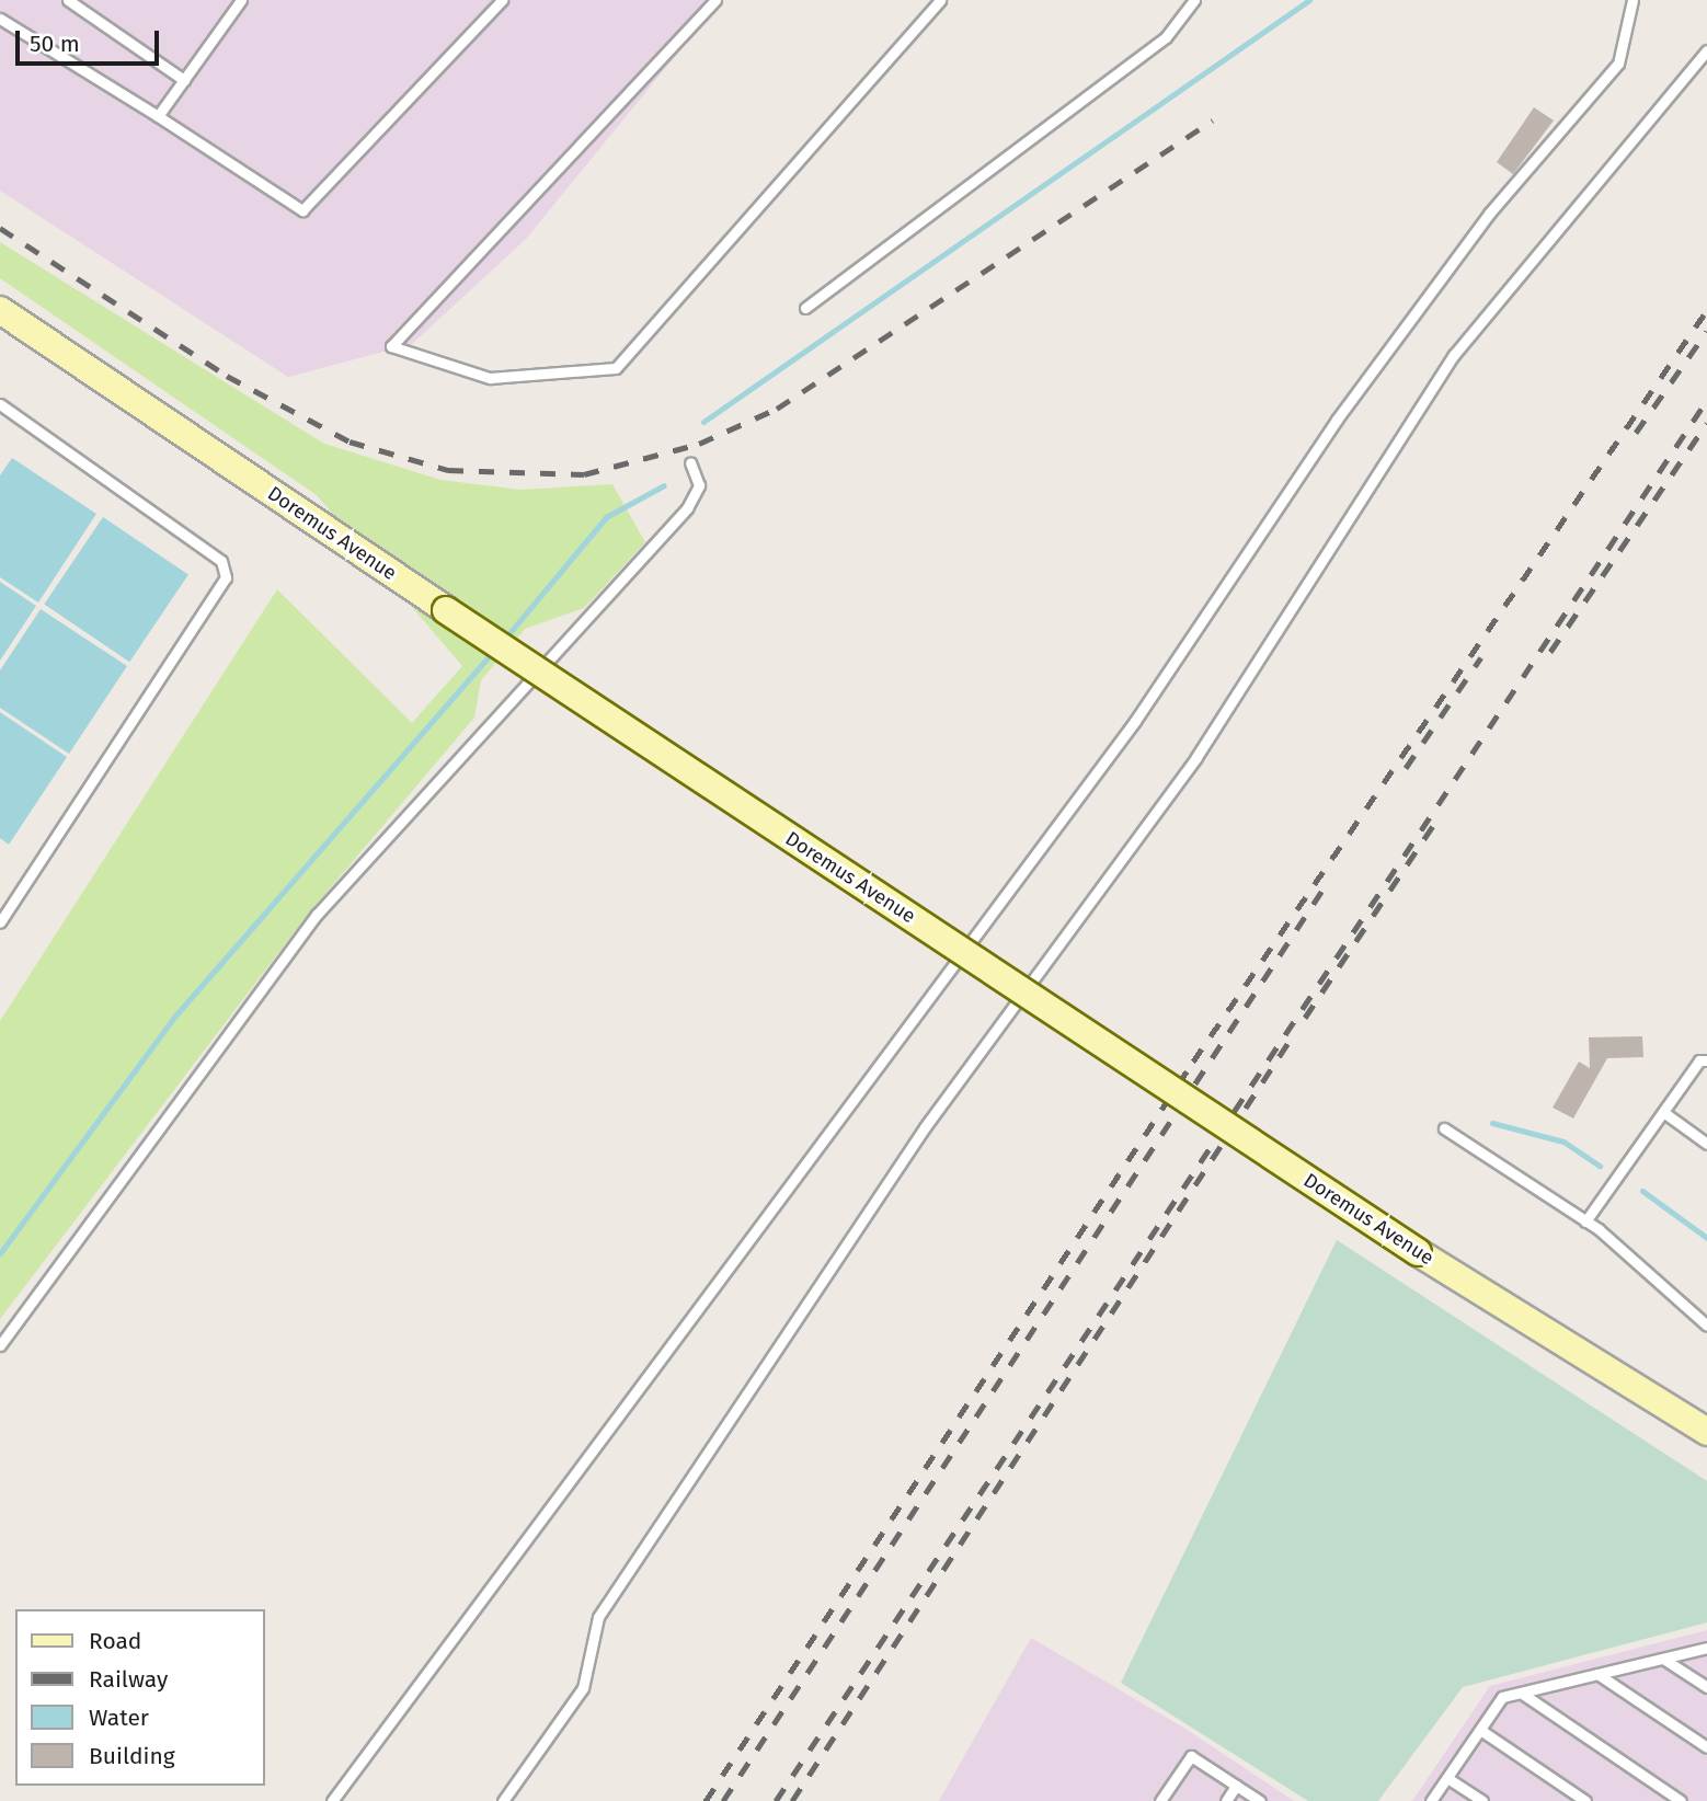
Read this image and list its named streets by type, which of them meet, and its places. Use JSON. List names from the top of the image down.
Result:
{
  "streets": {
    "main road": ["Doremus Avenue"]
  },
  "legend": [
    "Road",
    "Railway",
    "Water",
    "Building"
  ],
  "scale_bar": "50 m"
}
